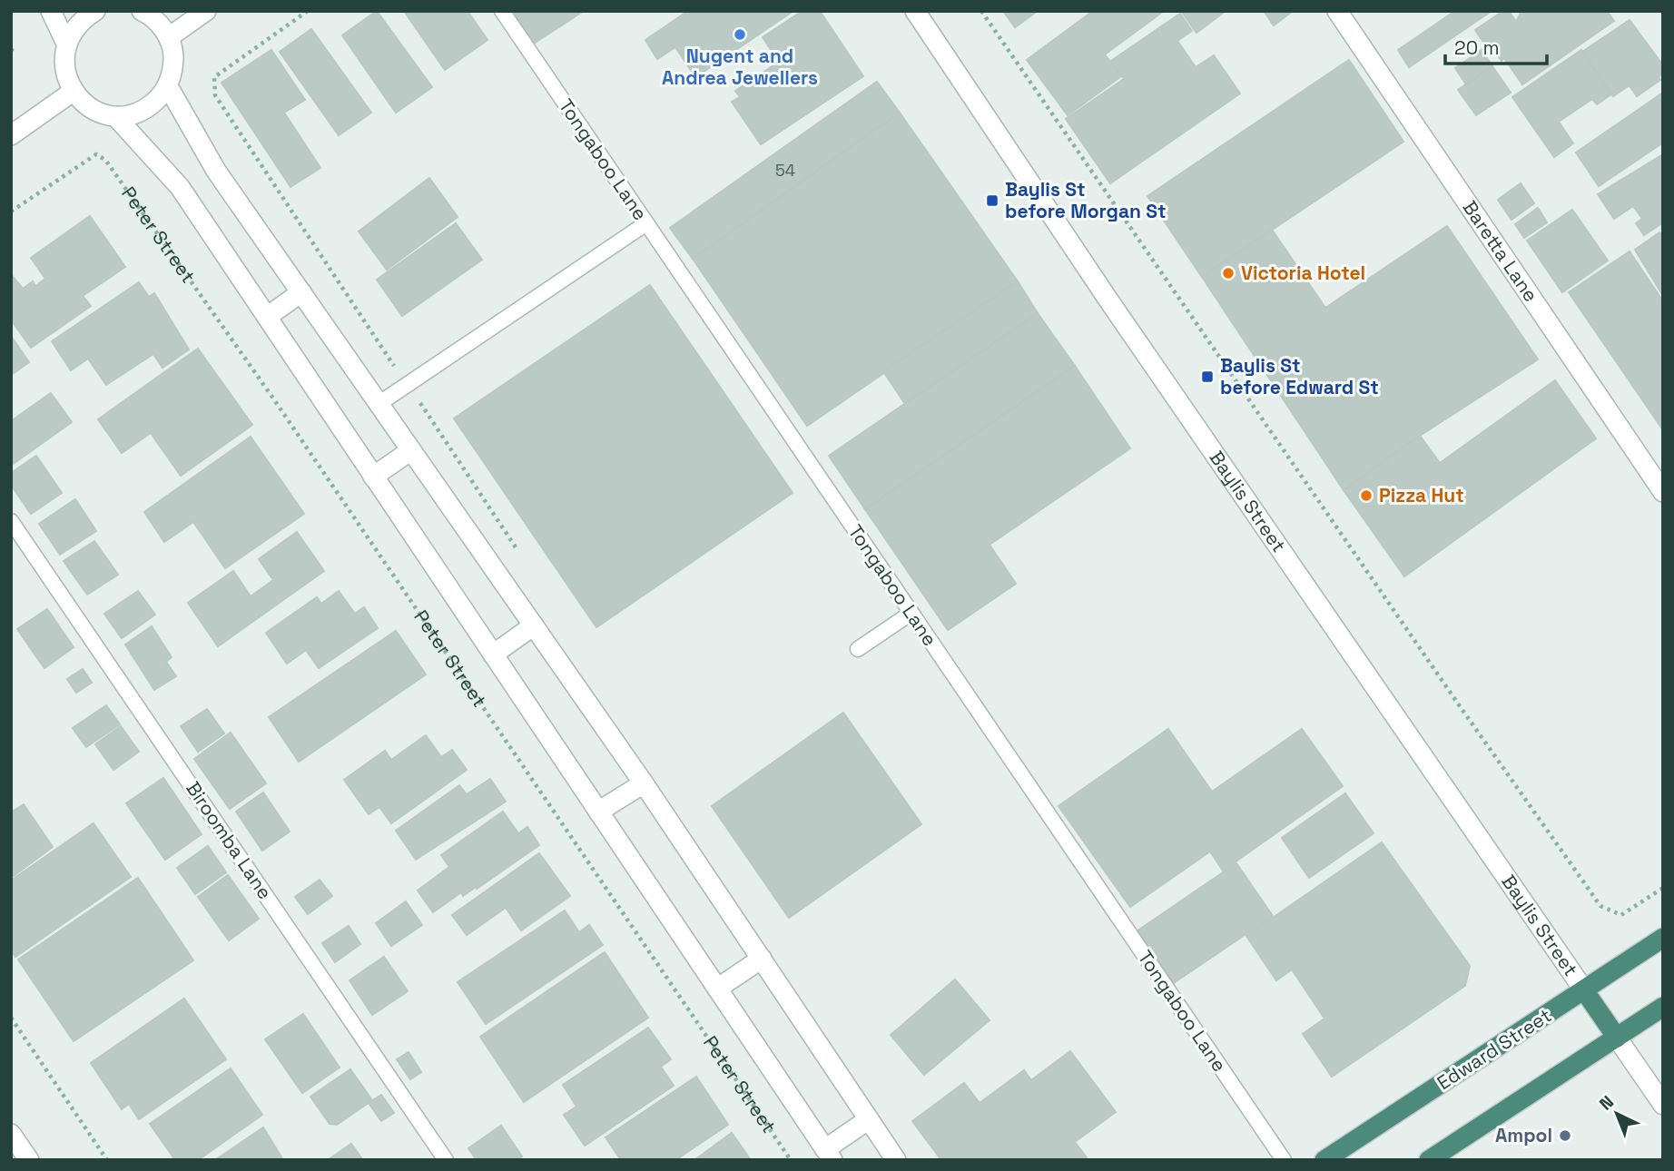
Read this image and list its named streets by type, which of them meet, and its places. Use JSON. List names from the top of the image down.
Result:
{
  "streets": {
    "highway": ["Edward Street"],
    "street": ["Peter Street", "Baretta Lane", "Baylis Street"],
    "lane": ["Tongaboo Lane", "Biroomba Lane"]
  },
  "crossings": [
    ["Baylis Street", "Edward Street"]
  ],
  "places": {
    "other": [
      "Nugent and Andrea Jewellers",
      "Victoria Hotel",
      "Pizza Hut",
      "Ampol"
    ],
    "transit": ["Baylis St before Morgan St", "Baylis St before Edward St"]
  },
  "house_numbers": ["54"],
  "scale_bar": "20 m",
  "north": "top left"
}
